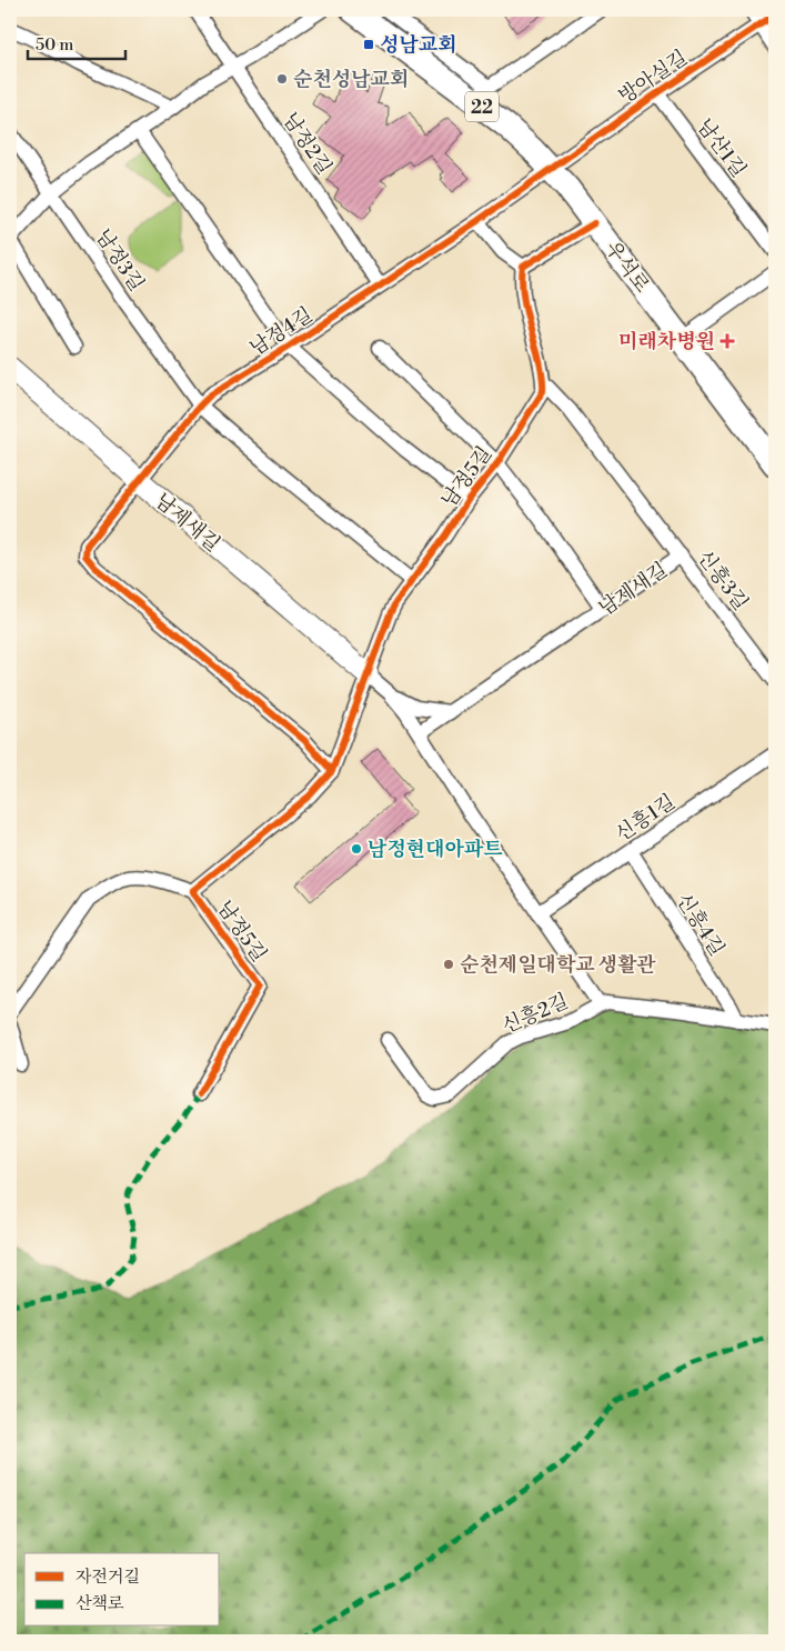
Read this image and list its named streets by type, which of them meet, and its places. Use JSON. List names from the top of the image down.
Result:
{
  "streets": {
    "main road": ["22", "우석로"],
    "street": [
      "방아실길",
      "남정2길",
      "남산1길",
      "남정3길",
      "남정4길",
      "남정5길",
      "남제새길",
      "신흥3길",
      "신흥1길",
      "신흥4길",
      "신흥2길"
    ]
  },
  "crossings": [
    ["방아실길", "남산1길"],
    ["방아실길", "우석로"],
    ["방아실길", "남정4길"],
    ["남정2길", "남정4길"],
    ["남정3길", "남정4길"],
    ["우석로", "남정4길"],
    ["남정4길", "남정5길"],
    ["남정4길", "남제새길"],
    ["남정5길", "남제새길"],
    ["남제새길", "신흥3길"],
    ["신흥1길", "신흥4길"]
  ],
  "places": {
    "transit": ["성남교회"],
    "other": ["순천성남교회", "남정현대아파트", "순천제일대학교 생활관"],
    "health": ["미래차병원"]
  },
  "legend": ["자전거길", "산책로"],
  "scale_bar": "50 m"
}
